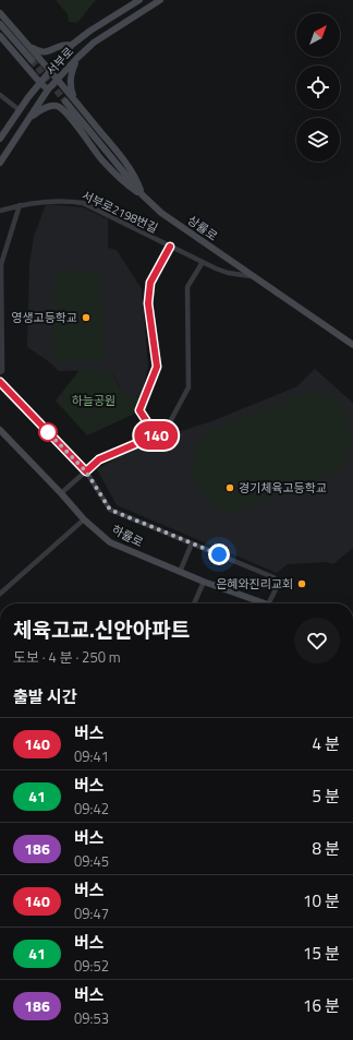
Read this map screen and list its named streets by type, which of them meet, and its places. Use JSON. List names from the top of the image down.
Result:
{
  "streets": {
    "main road": ["서부로", "상률로", "하률로"],
    "street": ["서부로2198번길"]
  },
  "crossings": [
    ["서부로2198번길", "상률로"]
  ],
  "parks": ["하늘공원"],
  "places": ["영생고등학교", "경기체육고등학교", "은혜와진리교회"],
  "lines": ["bus line 140"],
  "north": "top right",
  "page": {
    "on_map": "140",
    "heading": [
      ["체육고교.신안아파트", "도보 · 4 분 · 250 m"],
      "출발 시간"
    ],
    "list": [
      {
        "mark": "140",
        "name": "버스",
        "note": "09:41",
        "value": "4 분"
      },
      {
        "mark": "41",
        "name": "버스",
        "note": "09:42",
        "value": "5 분"
      },
      {
        "mark": "186",
        "name": "버스",
        "note": "09:45",
        "value": "8 분"
      },
      {
        "mark": "140",
        "name": "버스",
        "note": "09:47",
        "value": "10 분"
      },
      {
        "mark": "41",
        "name": "버스",
        "note": "09:52",
        "value": "15 분"
      },
      {
        "mark": "186",
        "name": "버스",
        "note": "09:53",
        "value": "16 분"
      }
    ]
  }
}
